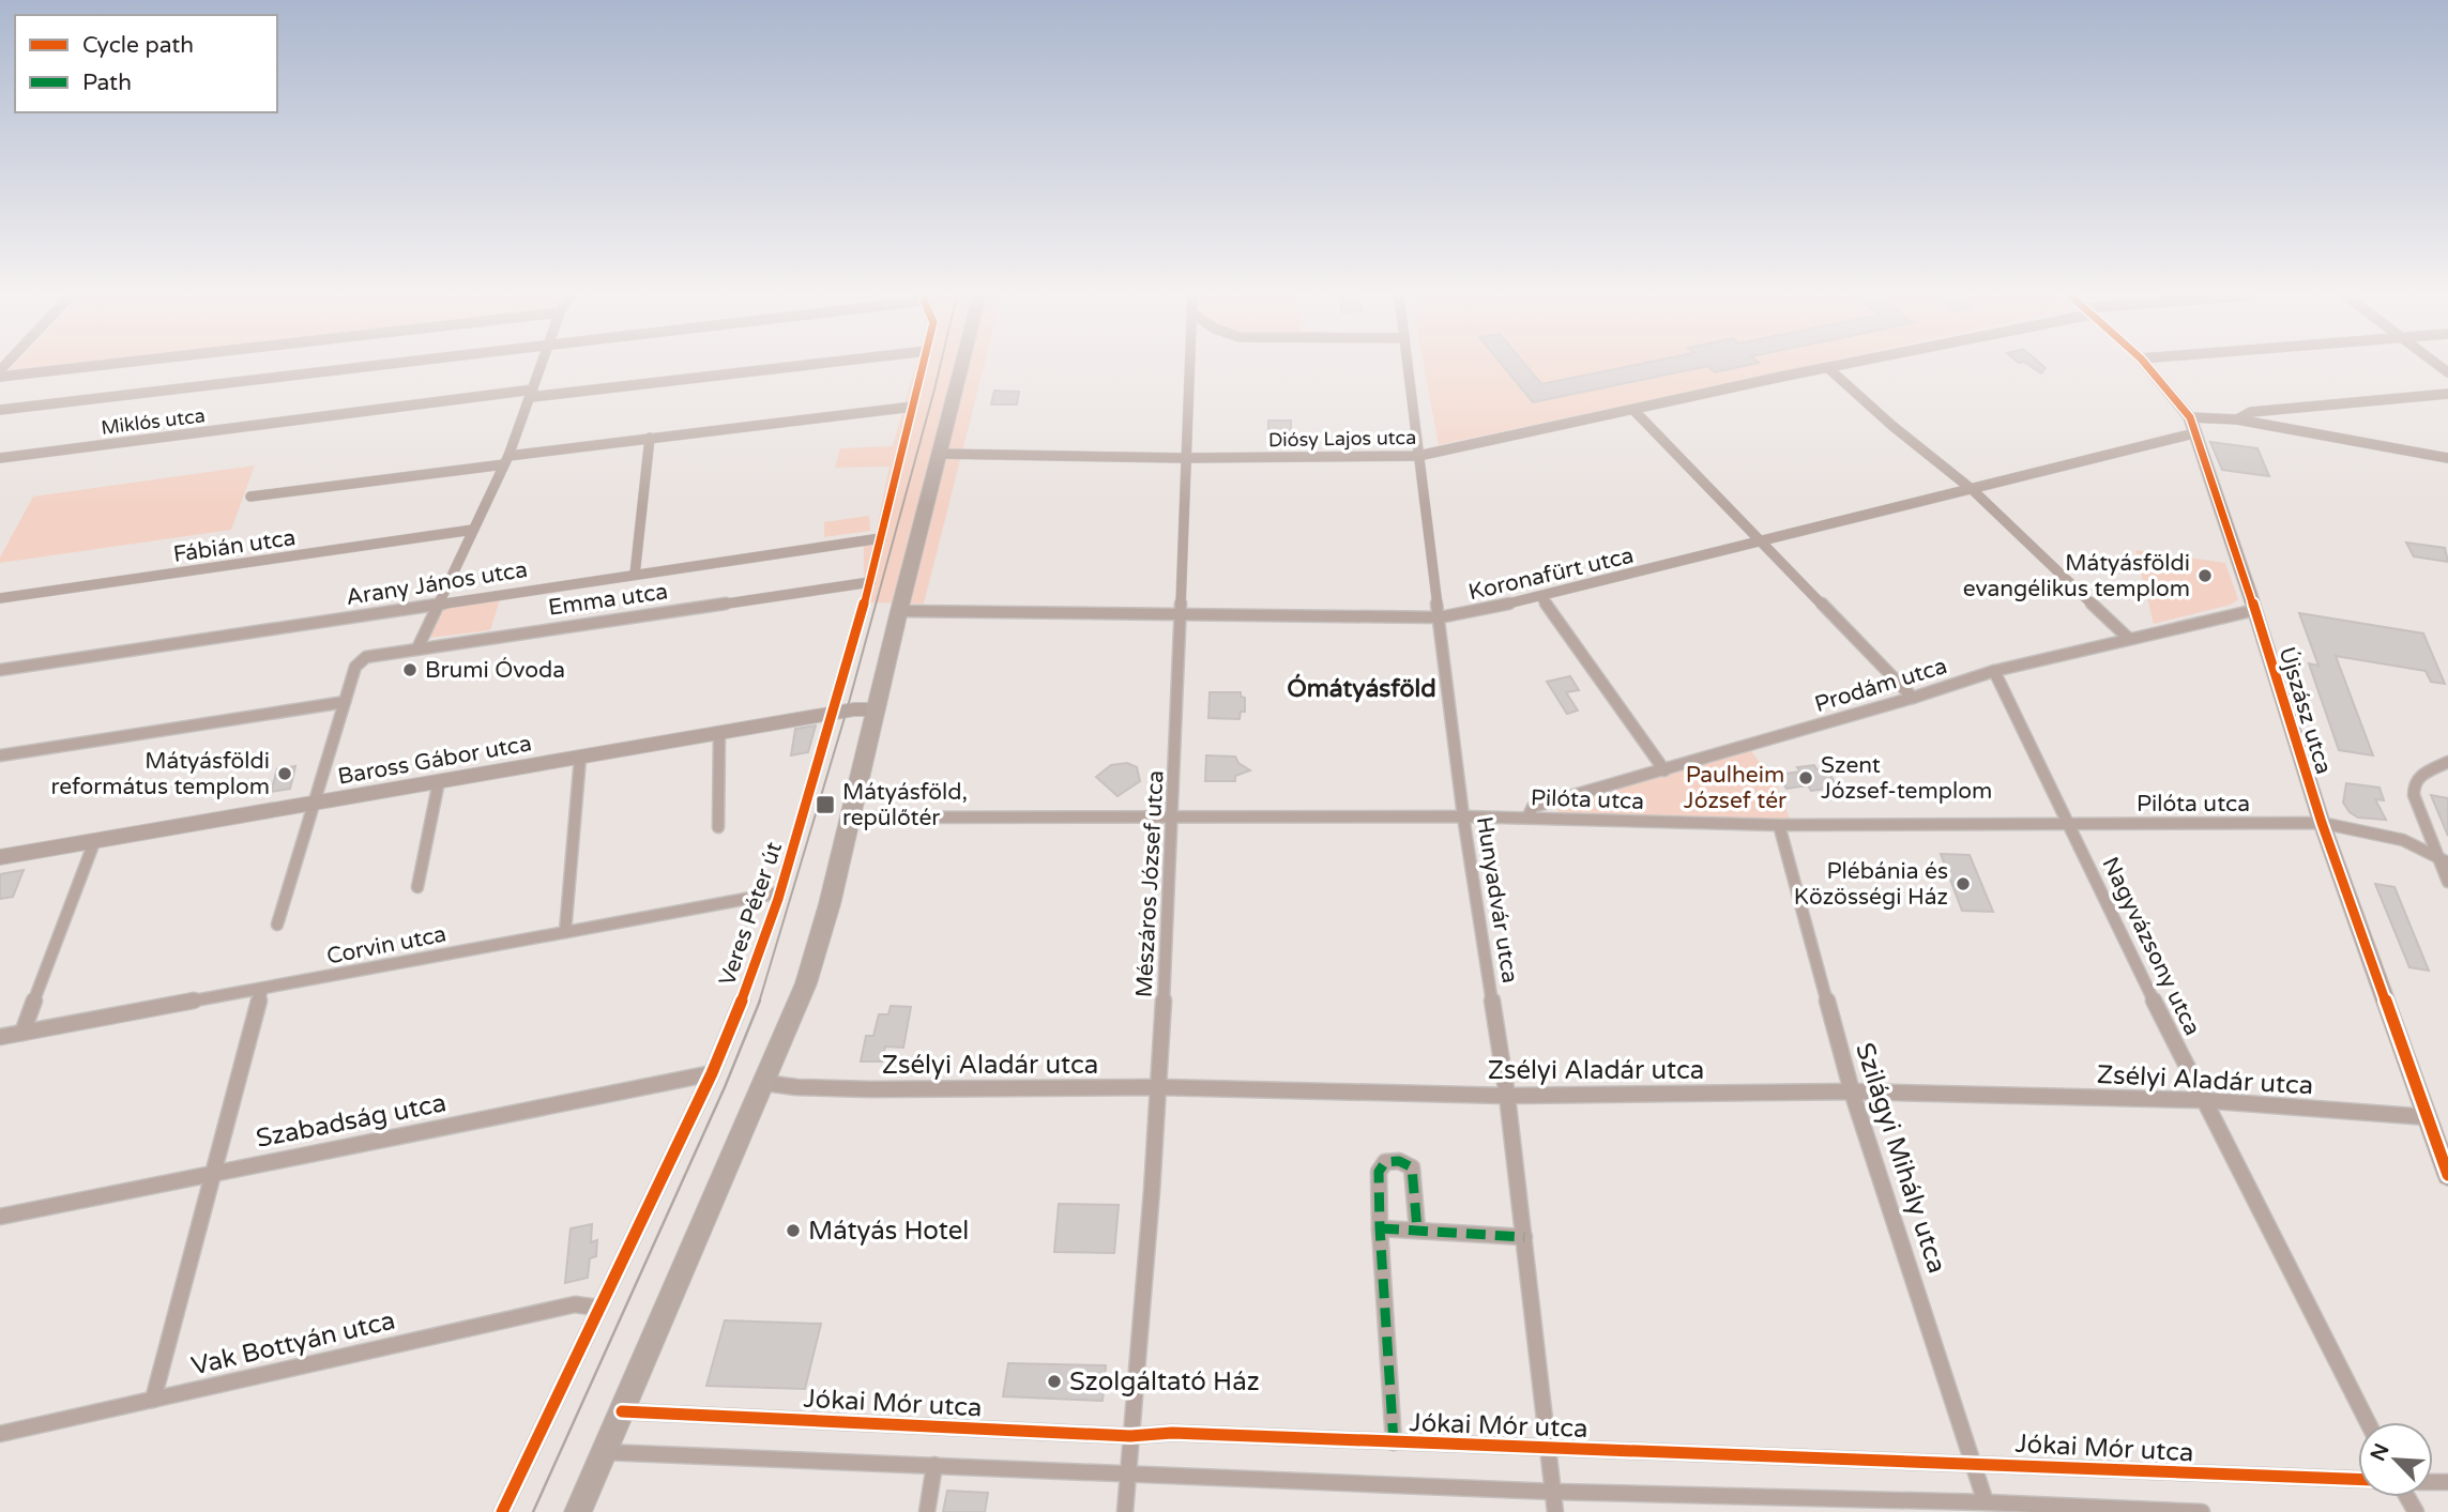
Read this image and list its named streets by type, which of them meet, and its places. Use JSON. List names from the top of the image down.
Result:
{
  "streets": {
    "street": [
      "Miklós utca",
      "Diósy Lajos utca",
      "Fábián utca",
      "Koronafürt utca",
      "Arany János utca",
      "Emma utca",
      "Prodám utca",
      "Újszász utca",
      "Baross Gábor utca",
      "Pilóta utca",
      "Mészáros József utca",
      "Hunyadvár utca",
      "Veres Péter út",
      "Corvin utca",
      "Nagyvázsony utca",
      "Zsélyi Aladár utca",
      "Szabadság utca",
      "Szilágyi Mihály utca",
      "Vak Bottyán utca",
      "Jókai Mór utca"
    ]
  },
  "crossings": [
    ["Diósy Lajos utca", "Mészáros József utca"],
    ["Diósy Lajos utca", "Hunyadvár utca"],
    ["Koronafürt utca", "Újszász utca"],
    ["Koronafürt utca", "Mészáros József utca"],
    ["Koronafürt utca", "Hunyadvár utca"],
    ["Arany János utca", "Veres Péter út"],
    ["Emma utca", "Veres Péter út"],
    ["Prodám utca", "Újszász utca"],
    ["Prodám utca", "Pilóta utca"],
    ["Prodám utca", "Nagyvázsony utca"],
    ["Újszász utca", "Pilóta utca"],
    ["Újszász utca", "Zsélyi Aladár utca"],
    ["Baross Gábor utca", "Veres Péter út"],
    ["Pilóta utca", "Mészáros József utca"],
    ["Pilóta utca", "Hunyadvár utca"],
    ["Pilóta utca", "Nagyvázsony utca"],
    ["Pilóta utca", "Szilágyi Mihály utca"],
    ["Mészáros József utca", "Zsélyi Aladár utca"],
    ["Mészáros József utca", "Jókai Mór utca"],
    ["Hunyadvár utca", "Zsélyi Aladár utca"],
    ["Hunyadvár utca", "Jókai Mór utca"],
    ["Veres Péter út", "Corvin utca"],
    ["Veres Péter út", "Szabadság utca"],
    ["Veres Péter út", "Vak Bottyán utca"],
    ["Nagyvázsony utca", "Zsélyi Aladár utca"],
    ["Zsélyi Aladár utca", "Szilágyi Mihály utca"],
    ["Szilágyi Mihály utca", "Jókai Mór utca"]
  ],
  "districts": ["Ómátyásföld"],
  "parks": ["Paulheim József tér"],
  "places": {
    "other": [
      "Mátyásföldi evangélikus templom",
      "Brumi Óvoda",
      "Mátyásföldi református templom",
      "Szent József-templom",
      "Plébánia és Közösségi Ház",
      "Mátyás Hotel",
      "Szolgáltató Ház"
    ],
    "transit": ["Mátyásföld, repülőtér"]
  },
  "legend": ["Cycle path", "Path"],
  "north": "top left"
}
